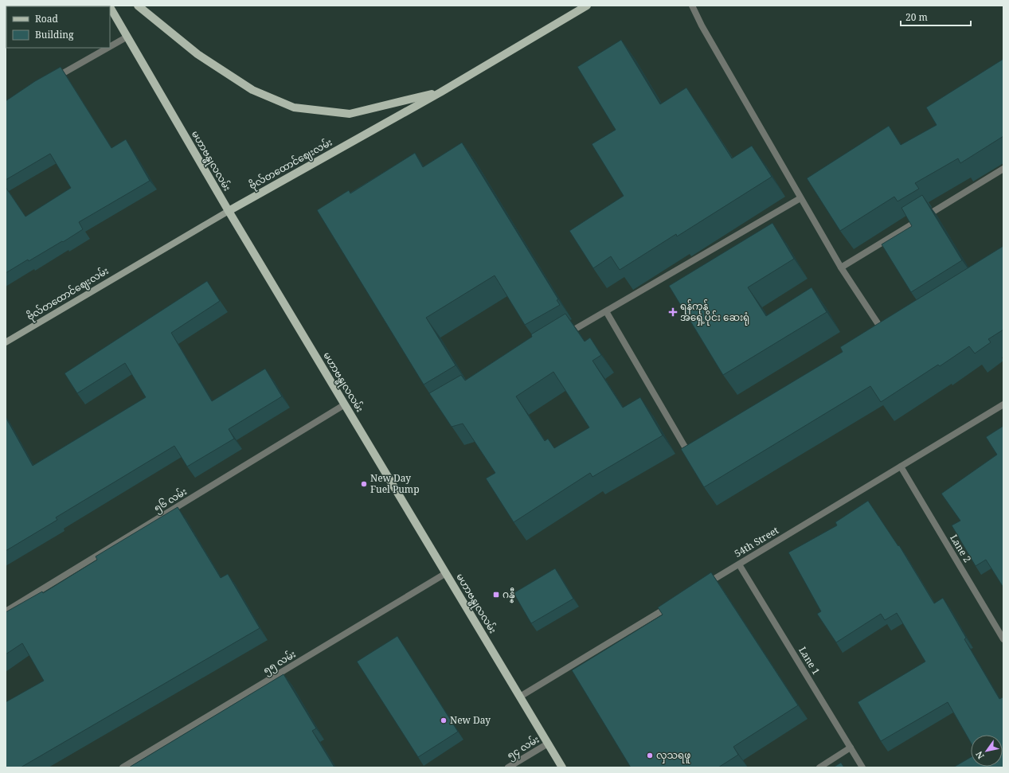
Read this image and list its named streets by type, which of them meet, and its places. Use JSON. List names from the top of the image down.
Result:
{
  "streets": {
    "main road": ["မဟာဗန္ဓုလလမ်း", "ဗိုလ်တထောင်ဈေးလမ်း"],
    "street": [
      "၅၆ လမ်း",
      "54th Street",
      "Lane 2",
      "Lane 1",
      "၅၅ လမ်း",
      "၅၄ လမ်း"
    ]
  },
  "crossings": [
    ["မဟာဗန္ဓုလလမ်း", "ဗိုလ်တထောင်ဈေးလမ်း"],
    ["မဟာဗန္ဓုလလမ်း", "၅၆ လမ်း"],
    ["မဟာဗန္ဓုလလမ်း", "၅၅ လမ်း"],
    ["မဟာဗန္ဓုလလမ်း", "၅၄ လမ်း"],
    ["54th Street", "Lane 2"],
    ["54th Street", "Lane 1"]
  ],
  "places": {
    "health": ["ရန်ကုန် အရှေ့ပိုင်း ဆေးရုံ"],
    "other": ["New Day Fuel Pump", "New Day", "လှသရဖူ"],
    "transit": ["ဂန္နီ"]
  },
  "legend": ["Road", "Building"],
  "scale_bar": "20 m",
  "north": "bottom left"
}
